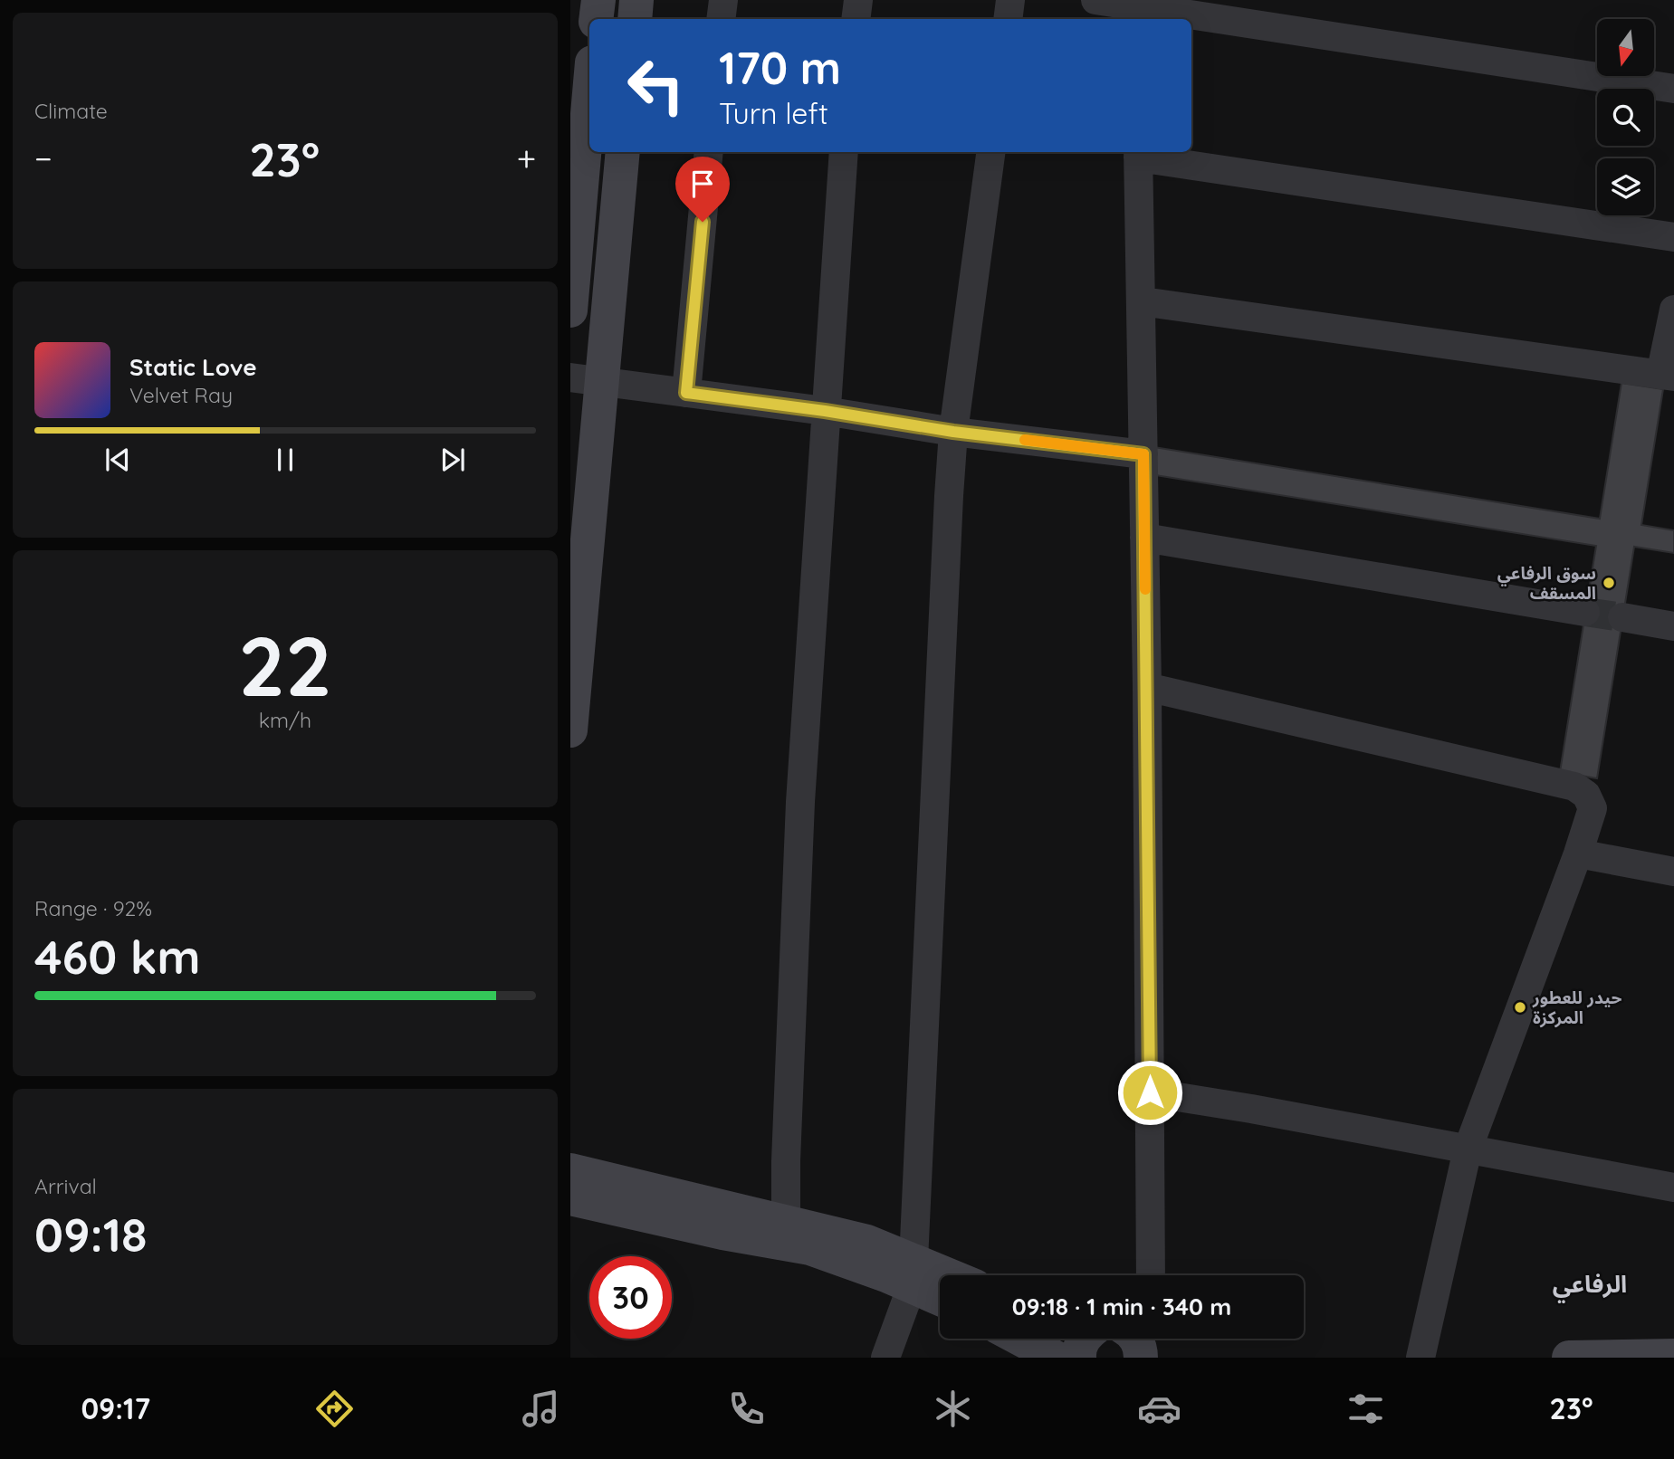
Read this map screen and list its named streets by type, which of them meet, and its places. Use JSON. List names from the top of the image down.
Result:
{
  "districts": ["الرفاعي"],
  "places": ["سوق الرفاعي المسقف", "حيدر للعطور المركزة"],
  "north": "bottom",
  "page": {
    "tile": [
      "Climate",
      ["22", "km/h"],
      ["Range · 92%", "460 km"],
      ["Arrival", "09:18"]
    ],
    "turn": ["170 m", "Turn left"],
    "heat": ["−", "23°", "+"],
    "song": ["Static Love", "Velvet Ray"],
    "limit": "30",
    "trip": "09:18 · 1 min · 340 m",
    "tabs": ["09:17", "23°"]
  }
}
